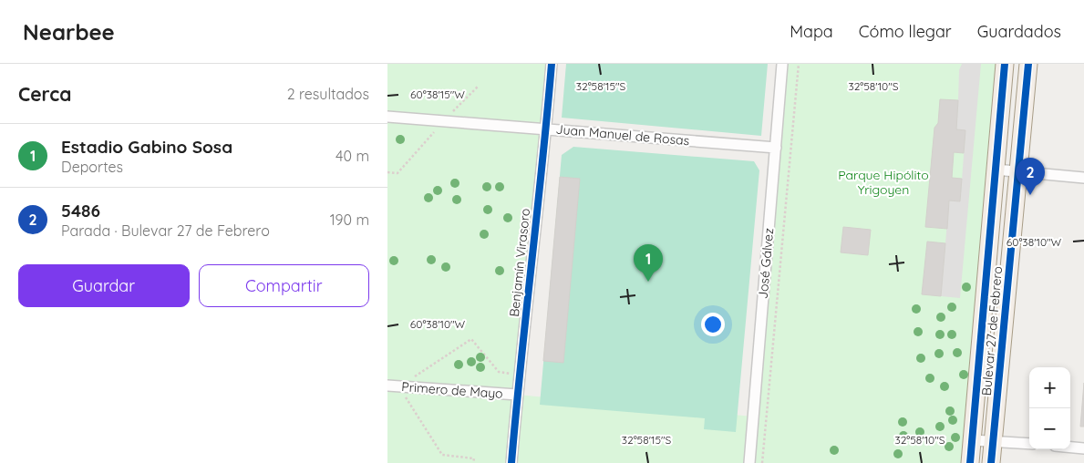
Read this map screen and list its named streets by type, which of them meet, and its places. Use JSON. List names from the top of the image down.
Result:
{
  "streets": {
    "main road": ["Bulevar 27 de Febrero"],
    "street": [
      "Juan Manuel de Rosas",
      "Benjamín Virasoro",
      "José Gálvez",
      "Primero de Mayo"
    ]
  },
  "crossings": [
    ["Juan Manuel de Rosas", "Benjamín Virasoro"],
    ["Juan Manuel de Rosas", "José Gálvez"],
    ["Benjamín Virasoro", "Primero de Mayo"]
  ],
  "parks": ["Parque Hipólito Yrigoyen"],
  "page": {
    "header": "Nearbee",
    "nav": ["Mapa", "Cómo llegar", "Guardados"],
    "heading": ["Cerca", "2 resultados"],
    "list": [
      {
        "mark": "1",
        "name": "Estadio Gabino Sosa",
        "note": "Deportes",
        "value": "40 m"
      },
      {
        "mark": "2",
        "name": "5486",
        "note": "Parada · Bulevar 27 de Febrero",
        "value": "190 m"
      }
    ],
    "pins": ["2", "1"],
    "buttons": ["Guardar", "Compartir"],
    "map_buttons": ["+", "−"]
  },
  "coordinates": [
    "32°58'15\"S",
    "32°58'10\"S",
    "60°38'15\"W",
    "60°38'10\"W"
  ]
}
